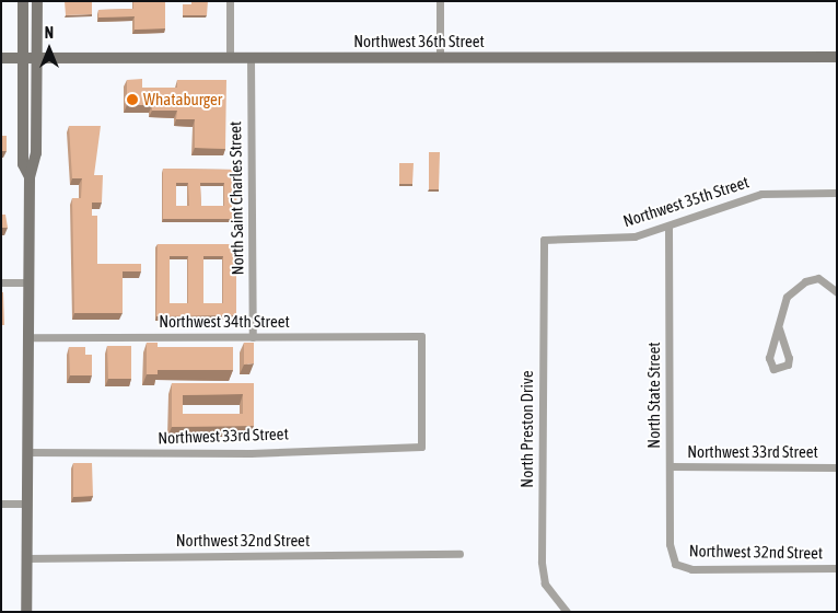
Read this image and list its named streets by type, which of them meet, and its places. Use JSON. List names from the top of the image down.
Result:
{
  "streets": {
    "main road": ["Northwest 36th Street"],
    "street": [
      "North Saint Charles Street",
      "Northwest 35th Street",
      "Northwest 34th Street",
      "North State Street",
      "North Preston Drive",
      "Northwest 33rd Street",
      "Northwest 32nd Street"
    ]
  },
  "crossings": [
    ["Northwest 36th Street", "North Saint Charles Street"],
    ["North Saint Charles Street", "Northwest 34th Street"],
    ["Northwest 35th Street", "North State Street"],
    ["Northwest 35th Street", "North Preston Drive"],
    ["Northwest 34th Street", "Northwest 33rd Street"],
    ["North State Street", "Northwest 33rd Street"],
    ["North State Street", "Northwest 32nd Street"]
  ],
  "places": ["Whataburger"],
  "north": "top"
}
